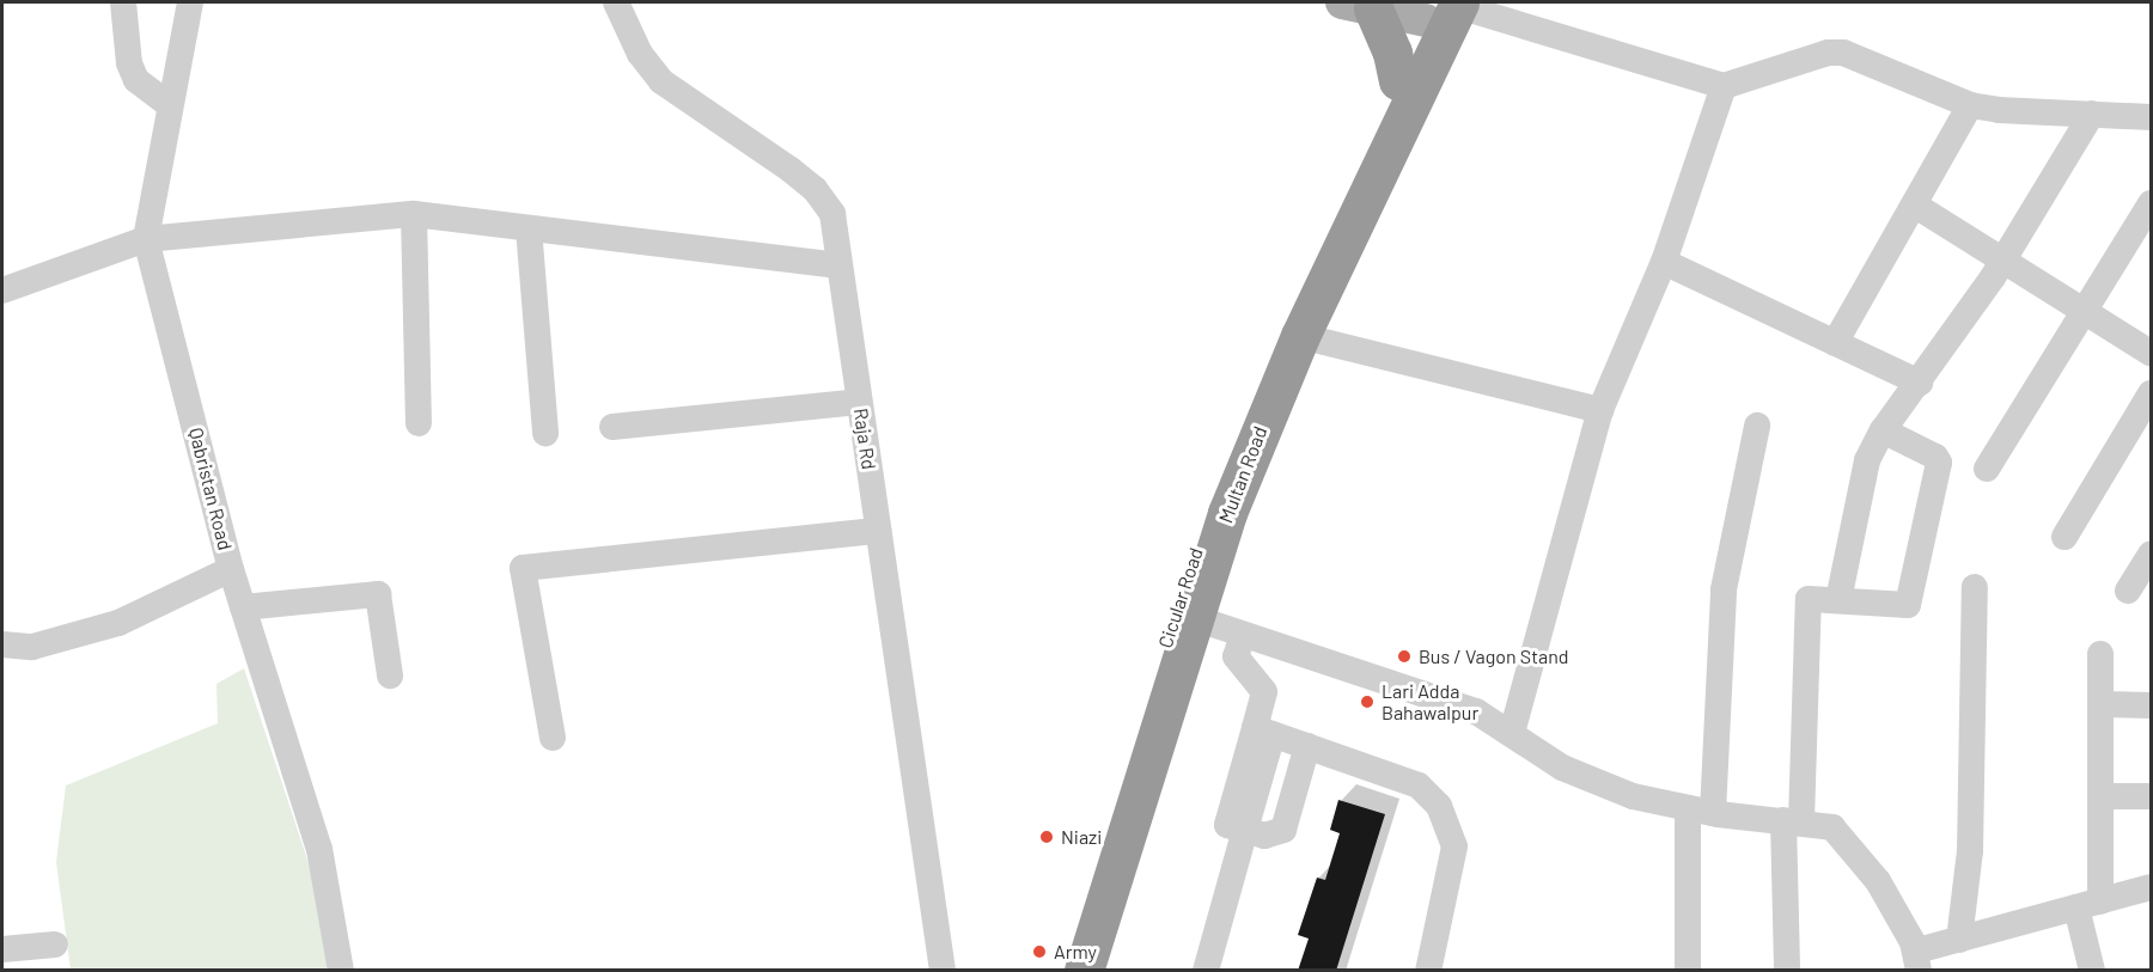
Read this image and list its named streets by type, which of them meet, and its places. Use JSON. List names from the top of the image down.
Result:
{
  "streets": {
    "highway": ["Multan Road", "Cicular Road"],
    "street": ["Raja Rd", "Qabristan Road"]
  },
  "crossings": [
    ["Multan Road", "Cicular Road"]
  ],
  "places": [
    "Bus / Vagon Stand",
    "Lari Adda Bahawalpur",
    "Niazi",
    "Army"
  ]
}
